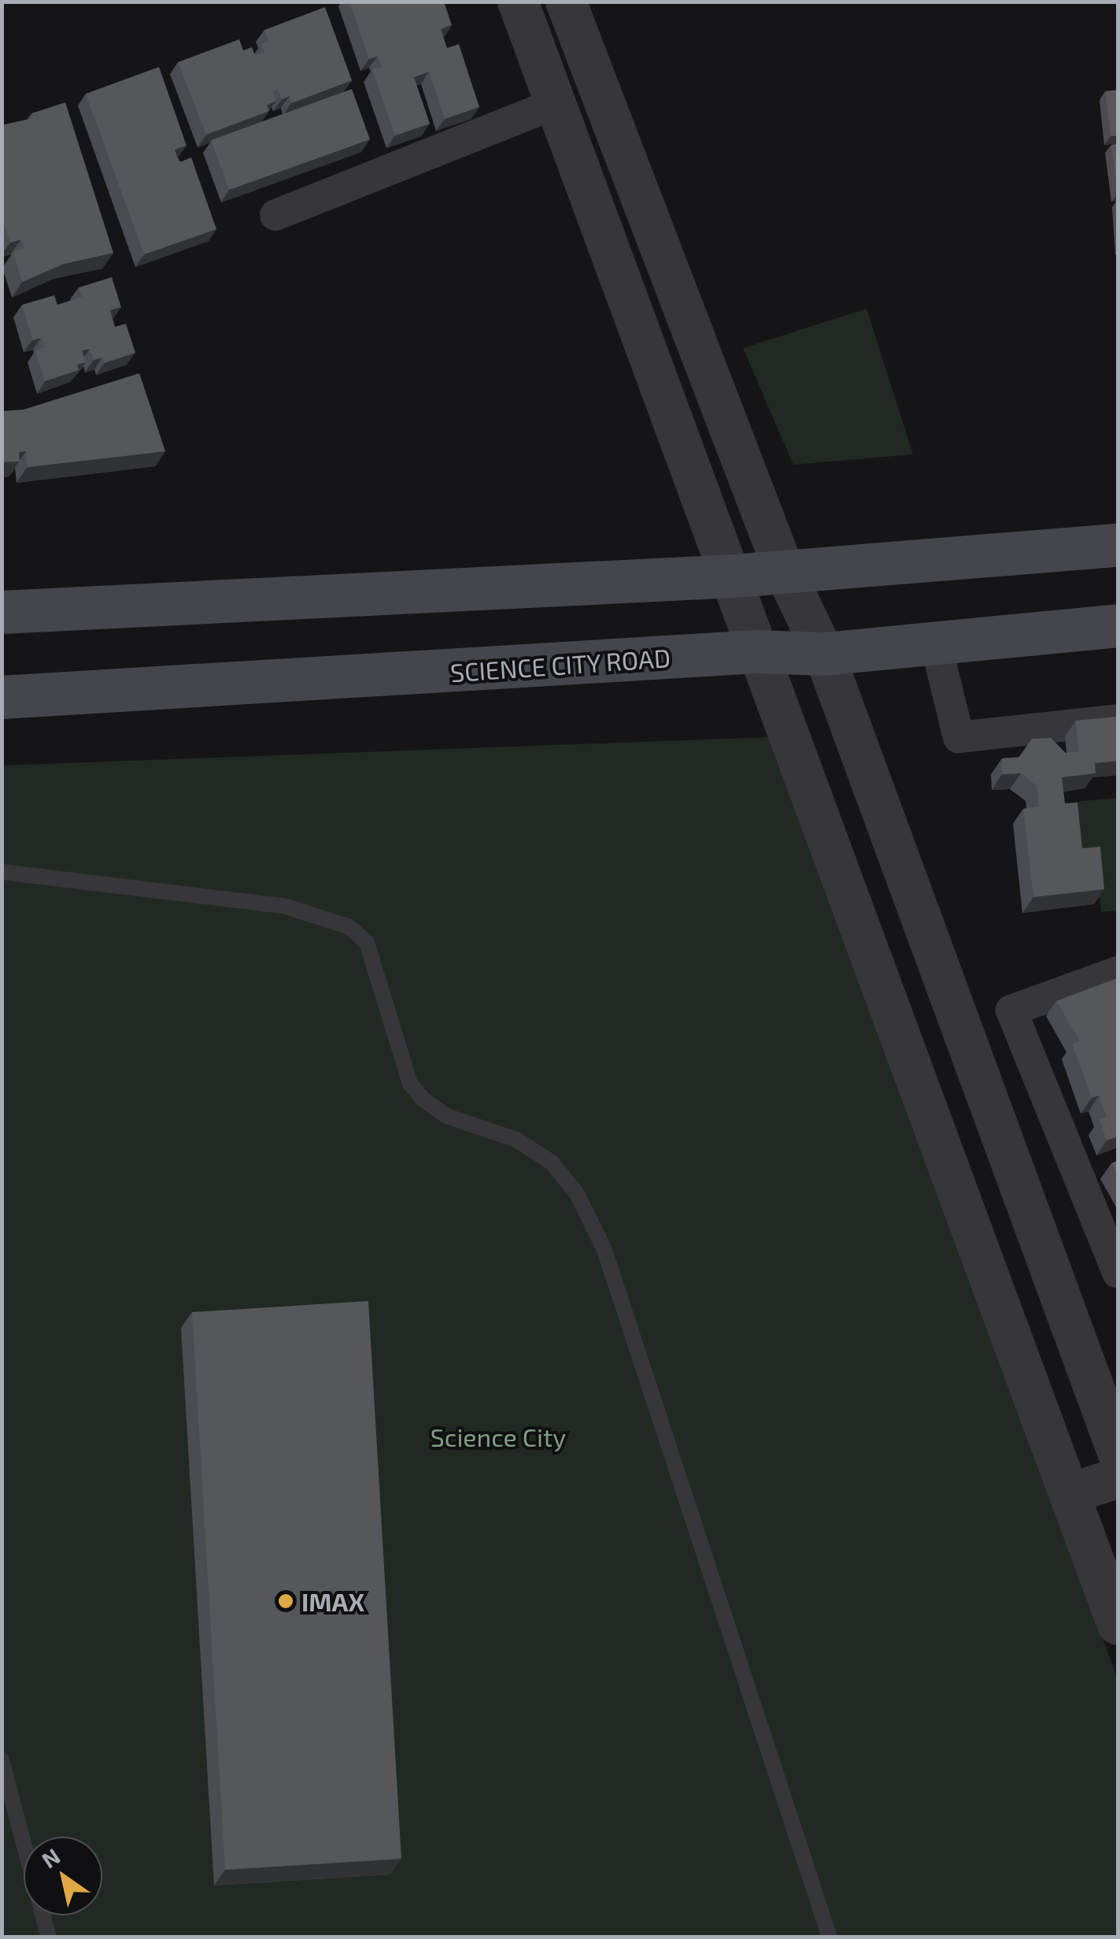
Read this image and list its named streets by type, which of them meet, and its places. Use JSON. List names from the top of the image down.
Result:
{
  "streets": {
    "main road": ["SCIENCE CITY ROAD"]
  },
  "parks": ["Science City"],
  "places": ["IMAX"],
  "north": "top left"
}
